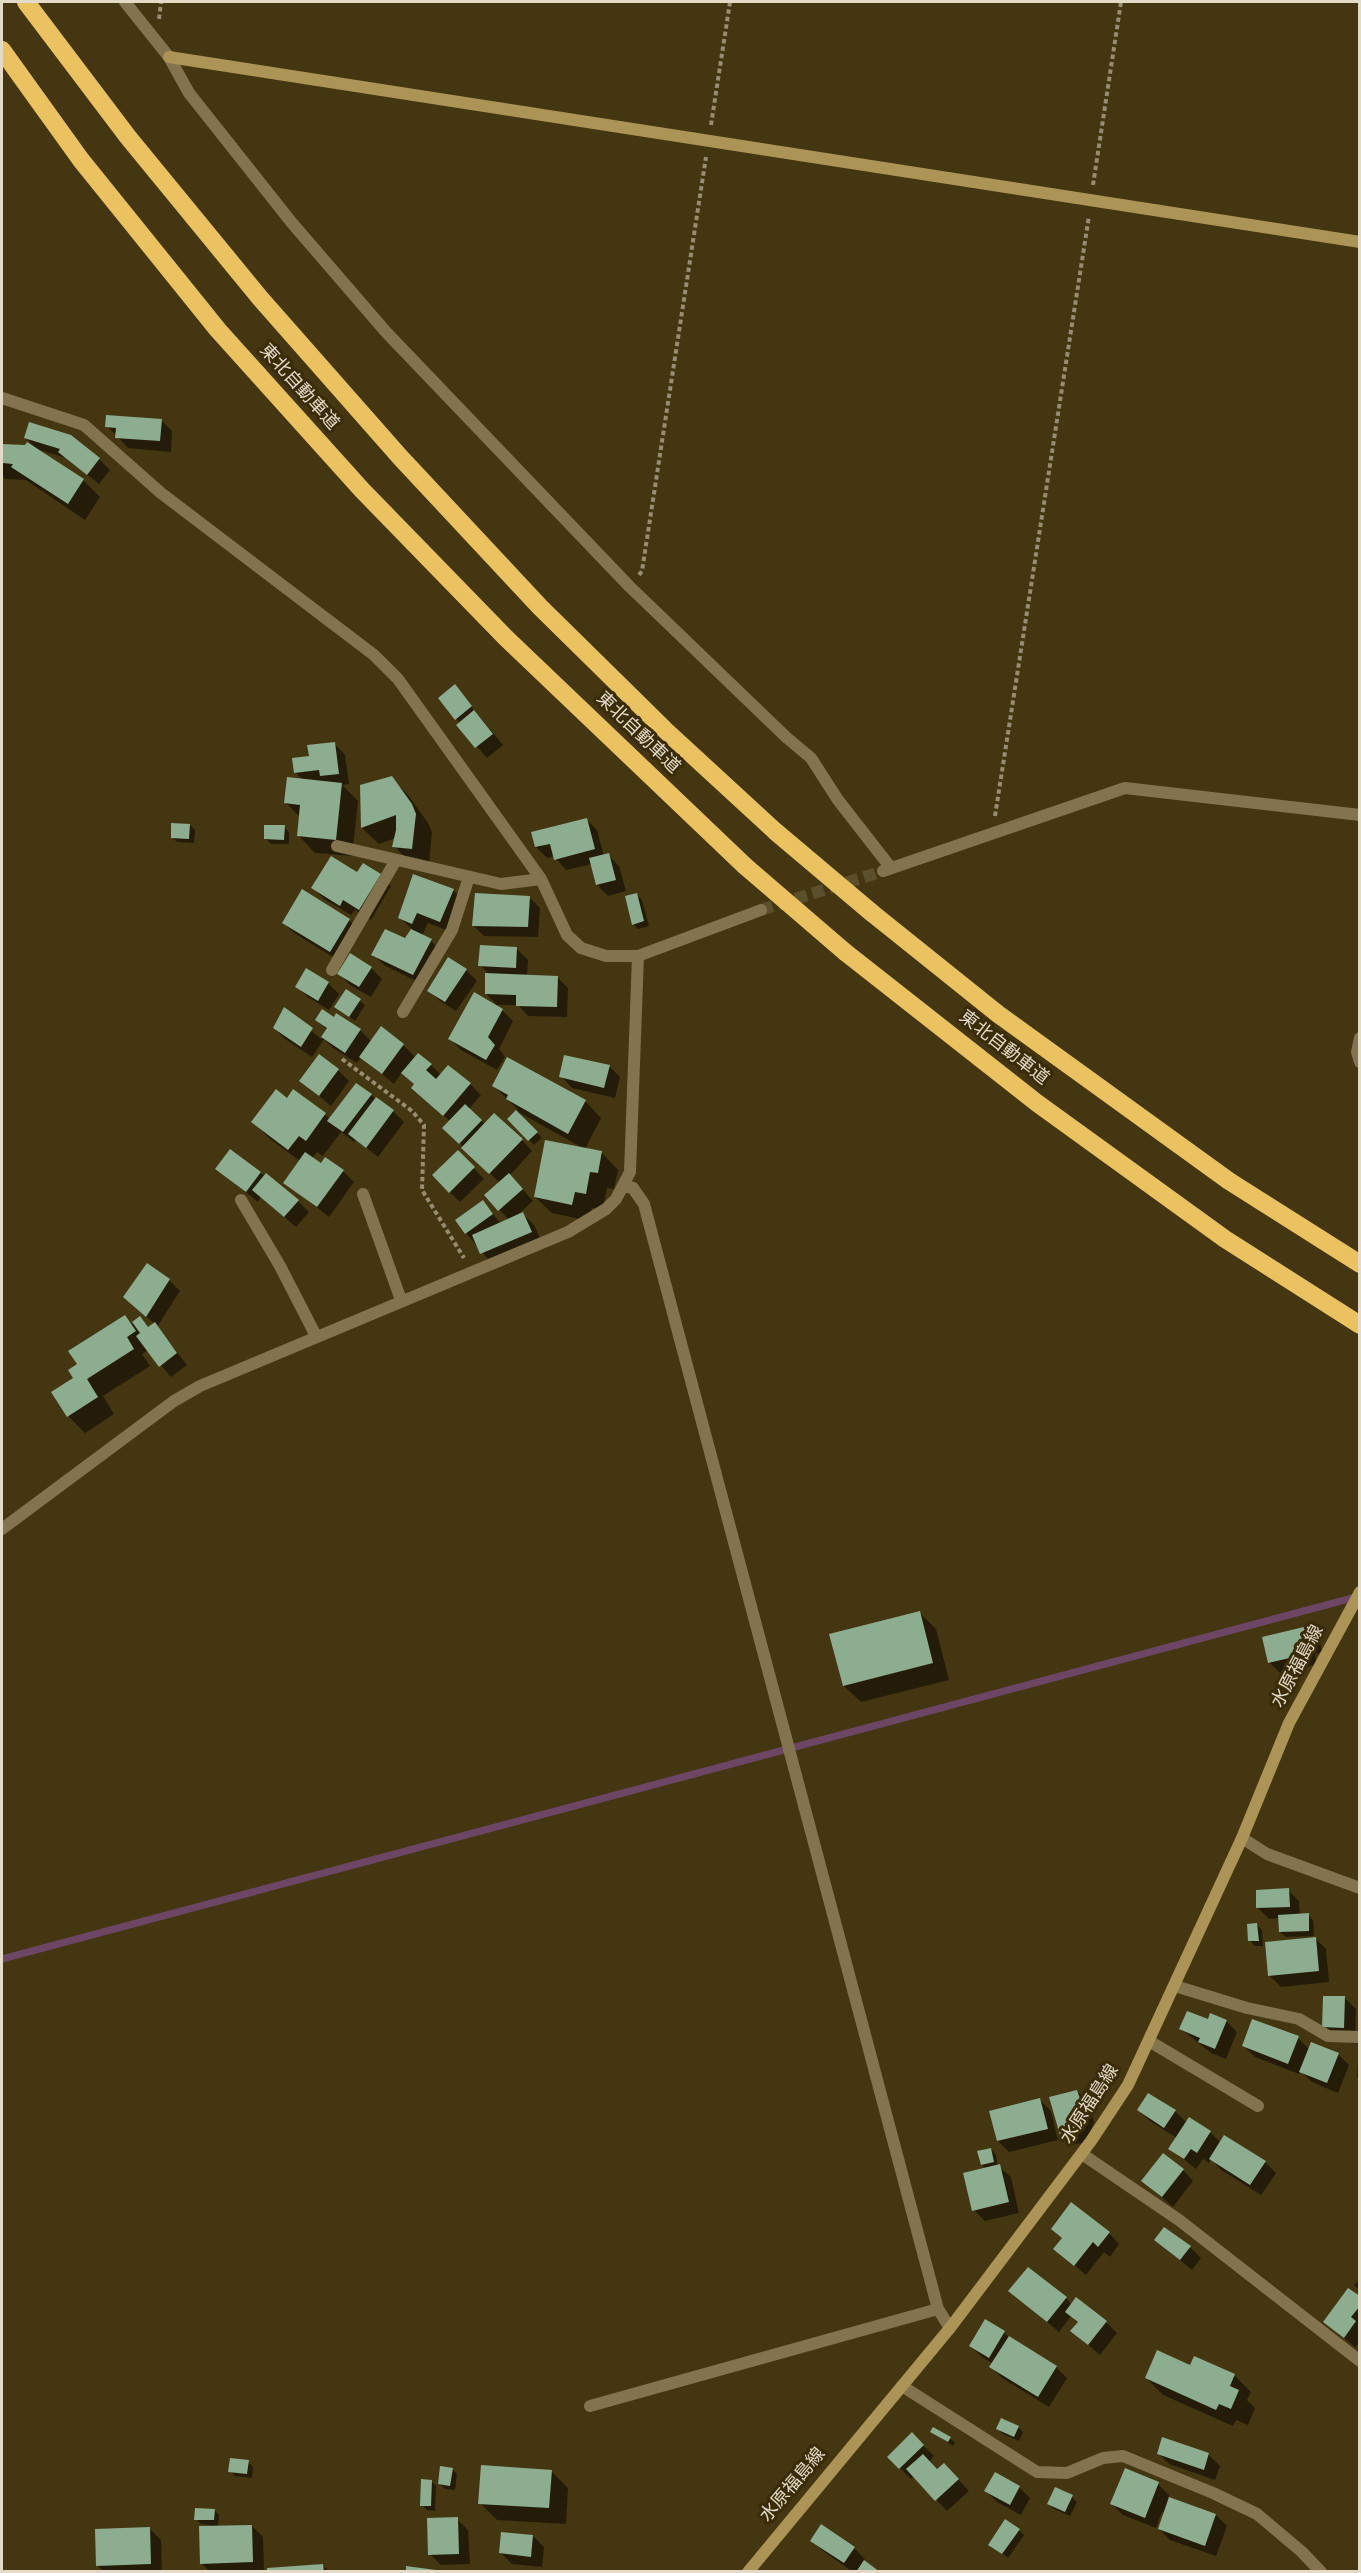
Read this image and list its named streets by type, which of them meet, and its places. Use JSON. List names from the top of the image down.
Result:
{
  "streets": {
    "highway": ["東北自動車道"],
    "street": ["水原福島線"]
  }
}
